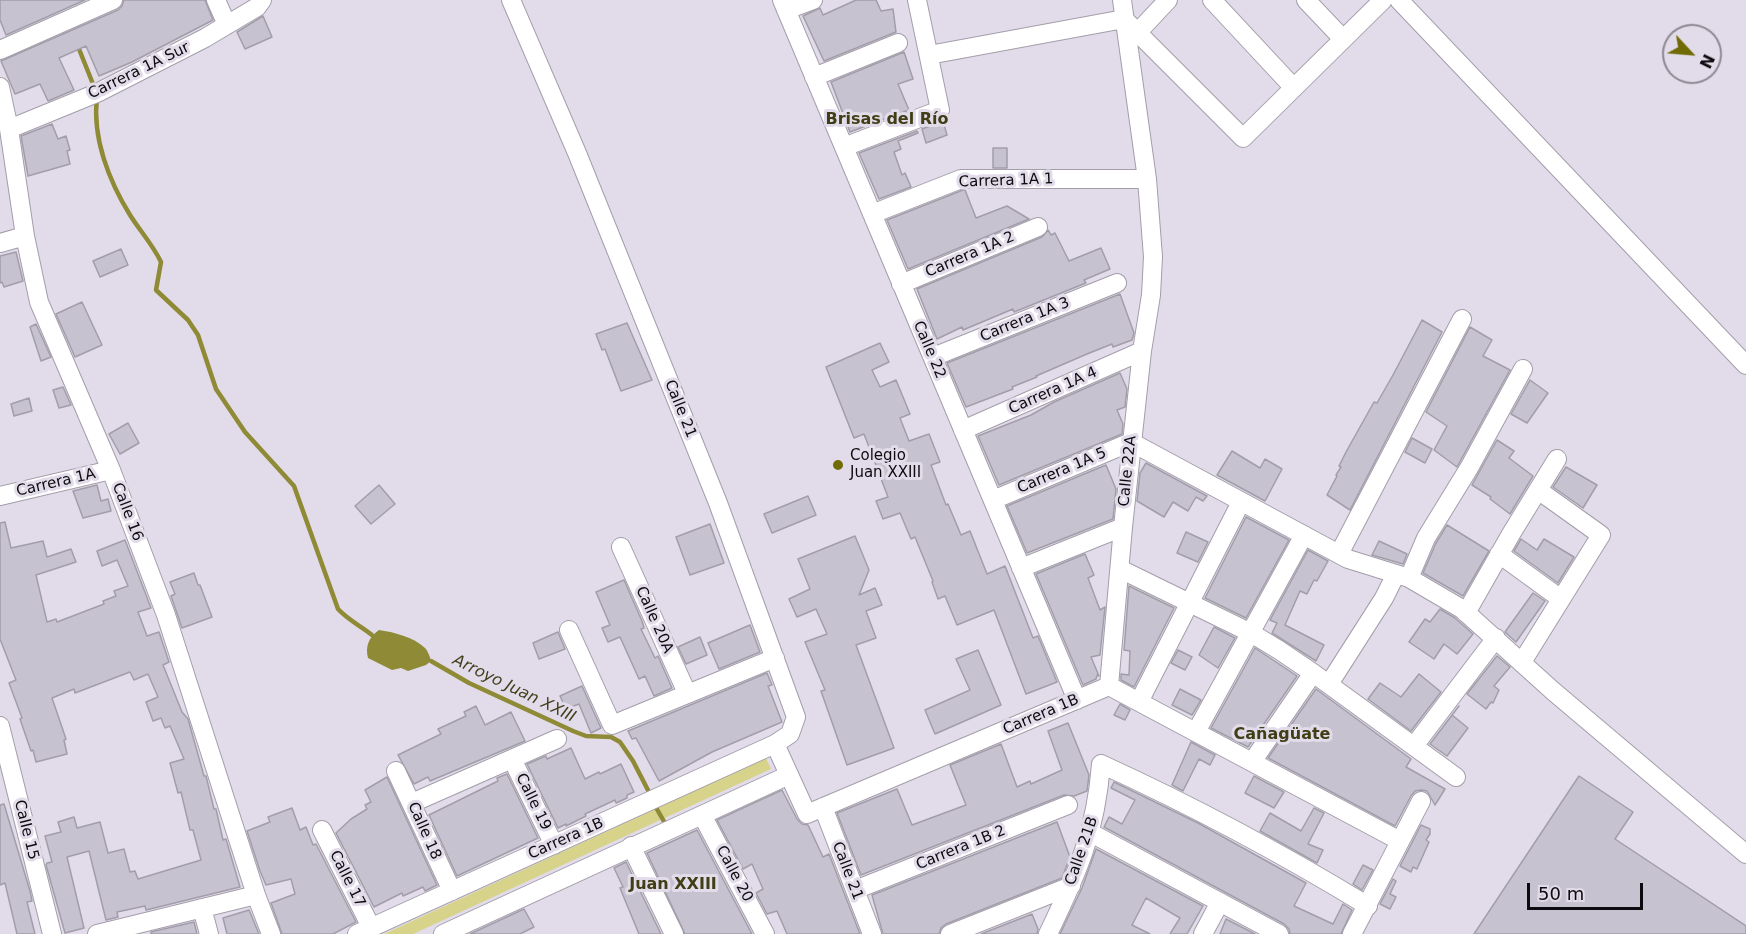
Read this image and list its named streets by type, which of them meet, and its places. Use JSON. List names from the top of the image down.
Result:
{
  "streets": {
    "street": [
      "Carrera 1A Sur",
      "Carrera 1A 1",
      "Carrera 1A 2",
      "Carrera 1A 3",
      "Calle 22",
      "Carrera 1A 4",
      "Calle 21",
      "Carrera 1A 5",
      "Calle 22A",
      "Carrera 1A",
      "Calle 16",
      "Calle 20A",
      "Carrera 1B",
      "Calle 19",
      "Calle 15",
      "Calle 18",
      "Carrera 1B 2",
      "Calle 21B",
      "Calle 20",
      "Calle 17"
    ]
  },
  "crossings": [
    ["Carrera 1A Sur", "Calle 16"],
    ["Carrera 1A 1", "Calle 22"],
    ["Carrera 1A 1", "Calle 22A"],
    ["Carrera 1A 2", "Calle 22"],
    ["Carrera 1A 3", "Calle 22"],
    ["Calle 22", "Carrera 1A 4"],
    ["Calle 22", "Carrera 1A 5"],
    ["Calle 22", "Carrera 1B"],
    ["Carrera 1A 4", "Calle 22A"],
    ["Calle 21", "Carrera 1B"],
    ["Calle 21", "Carrera 1B 2"],
    ["Carrera 1A 5", "Calle 22A"],
    ["Calle 22A", "Carrera 1B"],
    ["Carrera 1A", "Calle 16"],
    ["Carrera 1B", "Calle 19"],
    ["Carrera 1B", "Calle 18"],
    ["Carrera 1B", "Calle 17"]
  ],
  "districts": ["Brisas del Río", "Cañagüate", "Juan XXIII"],
  "water": ["Arroyo Juan XXIII"],
  "places": ["Colegio Juan XXIII"],
  "scale_bar": "50 m",
  "north": "bottom right"
}
